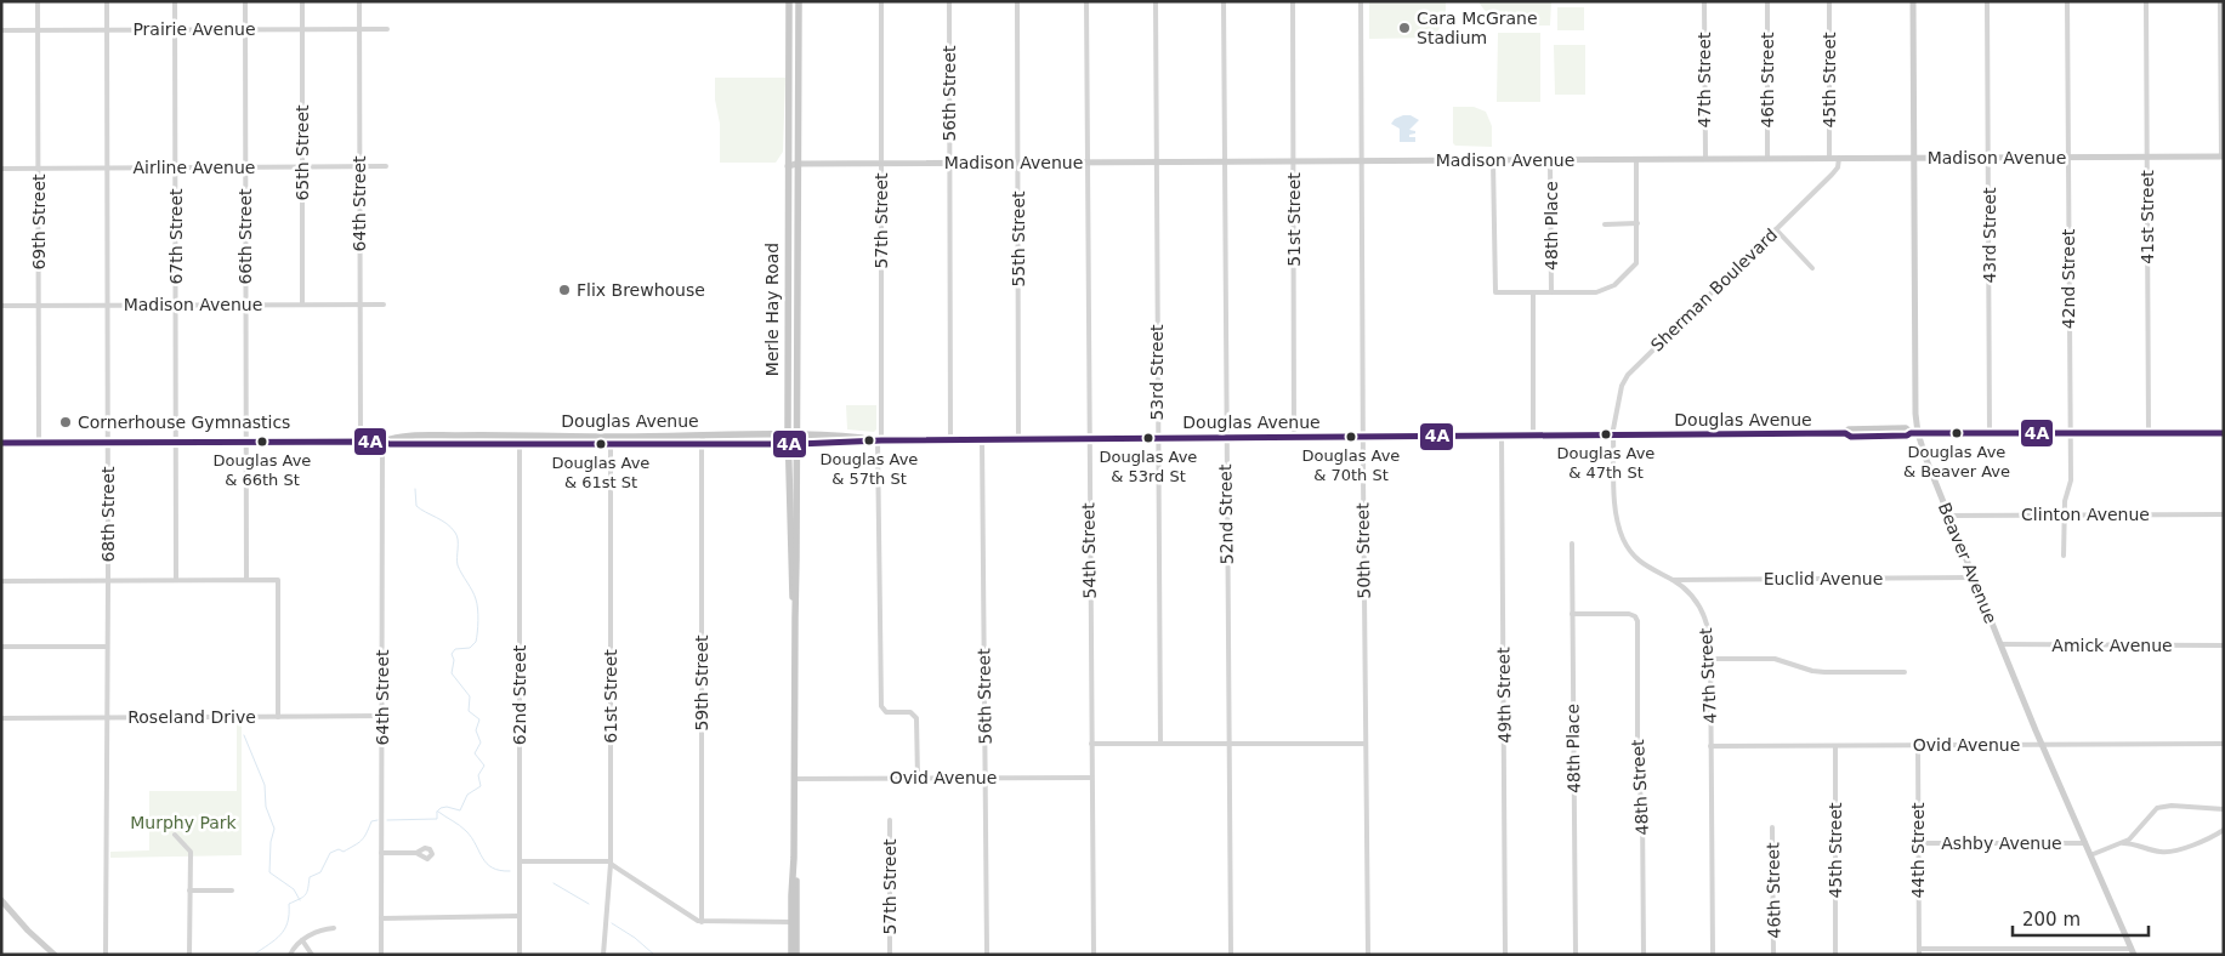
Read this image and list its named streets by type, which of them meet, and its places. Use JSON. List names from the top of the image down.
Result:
{
  "streets": {
    "main road": ["Merle Hay Road", "Douglas Avenue"],
    "street": [
      "Prairie Avenue",
      "47th Street",
      "46th Street",
      "45th Street",
      "56th Street",
      "65th Street",
      "Madison Avenue",
      "Airline Avenue",
      "64th Street",
      "41st Street",
      "51st Street",
      "57th Street",
      "69th Street",
      "48th Place",
      "43rd Street",
      "67th Street",
      "66th Street",
      "55th Street",
      "42nd Street",
      "Sherman Boulevard",
      "53rd Street",
      "68th Street",
      "52nd Street",
      "Clinton Avenue",
      "54th Street",
      "50th Street",
      "Beaver Avenue",
      "Euclid Avenue",
      "Amick Avenue",
      "59th Street",
      "62nd Street",
      "49th Street",
      "61st Street",
      "Roseland Drive",
      "Ovid Avenue",
      "48th Street",
      "Ashby Avenue",
      "44th Street"
    ]
  },
  "crossings": [
    ["Prairie Avenue", "65th Street"],
    ["Prairie Avenue", "64th Street"],
    ["Prairie Avenue", "69th Street"],
    ["Prairie Avenue", "67th Street"],
    ["Prairie Avenue", "66th Street"],
    ["Prairie Avenue", "68th Street"],
    ["47th Street", "Madison Avenue"],
    ["47th Street", "Sherman Boulevard"],
    ["47th Street", "Douglas Avenue"],
    ["47th Street", "Euclid Avenue"],
    ["47th Street", "Ovid Avenue"],
    ["46th Street", "Madison Avenue"],
    ["45th Street", "Madison Avenue"],
    ["45th Street", "Ovid Avenue"],
    ["56th Street", "Madison Avenue"],
    ["56th Street", "Douglas Avenue"],
    ["56th Street", "Ovid Avenue"],
    ["65th Street", "Madison Avenue"],
    ["65th Street", "Airline Avenue"],
    ["Madison Avenue", "64th Street"],
    ["Madison Avenue", "41st Street"],
    ["Madison Avenue", "51st Street"],
    ["Madison Avenue", "57th Street"],
    ["Madison Avenue", "69th Street"],
    ["Madison Avenue", "48th Place"],
    ["Madison Avenue", "43rd Street"],
    ["Madison Avenue", "67th Street"],
    ["Madison Avenue", "66th Street"],
    ["Madison Avenue", "55th Street"],
    ["Madison Avenue", "42nd Street"],
    ["Madison Avenue", "Sherman Boulevard"],
    ["Madison Avenue", "Merle Hay Road"],
    ["Madison Avenue", "53rd Street"],
    ["Madison Avenue", "68th Street"],
    ["Madison Avenue", "52nd Street"],
    ["Madison Avenue", "54th Street"],
    ["Madison Avenue", "50th Street"],
    ["Madison Avenue", "Beaver Avenue"],
    ["Airline Avenue", "64th Street"],
    ["Airline Avenue", "69th Street"],
    ["Airline Avenue", "67th Street"],
    ["Airline Avenue", "66th Street"],
    ["Airline Avenue", "68th Street"],
    ["64th Street", "Douglas Avenue"],
    ["64th Street", "Roseland Drive"],
    ["41st Street", "Douglas Avenue"],
    ["51st Street", "Douglas Avenue"],
    ["57th Street", "Douglas Avenue"],
    ["57th Street", "Ovid Avenue"],
    ["69th Street", "Douglas Avenue"],
    ["48th Place", "Douglas Avenue"],
    ["48th Place", "48th Street"],
    ["43rd Street", "Douglas Avenue"],
    ["67th Street", "Douglas Avenue"],
    ["66th Street", "Douglas Avenue"],
    ["55th Street", "Douglas Avenue"],
    ["42nd Street", "Douglas Avenue"],
    ["42nd Street", "Clinton Avenue"],
    ["Sherman Boulevard", "Douglas Avenue"],
    ["Merle Hay Road", "Douglas Avenue"],
    ["Merle Hay Road", "Ovid Avenue"],
    ["53rd Street", "Douglas Avenue"],
    ["Douglas Avenue", "68th Street"],
    ["Douglas Avenue", "52nd Street"],
    ["Douglas Avenue", "54th Street"],
    ["Douglas Avenue", "50th Street"],
    ["Douglas Avenue", "Beaver Avenue"],
    ["Douglas Avenue", "59th Street"],
    ["Douglas Avenue", "62nd Street"],
    ["Douglas Avenue", "49th Street"],
    ["Douglas Avenue", "61st Street"],
    ["68th Street", "Roseland Drive"],
    ["Clinton Avenue", "Beaver Avenue"],
    ["54th Street", "Ovid Avenue"],
    ["Beaver Avenue", "Euclid Avenue"],
    ["Beaver Avenue", "Amick Avenue"],
    ["Beaver Avenue", "Ovid Avenue"],
    ["Beaver Avenue", "Ashby Avenue"],
    ["Ovid Avenue", "44th Street"],
    ["Ashby Avenue", "44th Street"]
  ],
  "parks": ["Murphy Park"],
  "places": [
    "Cara McGrane Stadium",
    "Flix Brewhouse",
    "Cornerhouse Gymnastics",
    "Douglas Ave & Beaver Ave",
    "Douglas Ave & 47th St",
    "Douglas Ave & 70th St",
    "Douglas Ave & 53rd St",
    "Douglas Ave & 57th St",
    "Douglas Ave & 66th St",
    "Douglas Ave & 61st St"
  ],
  "lines": ["transit line 4A"],
  "scale_bar": "200 m"
}
